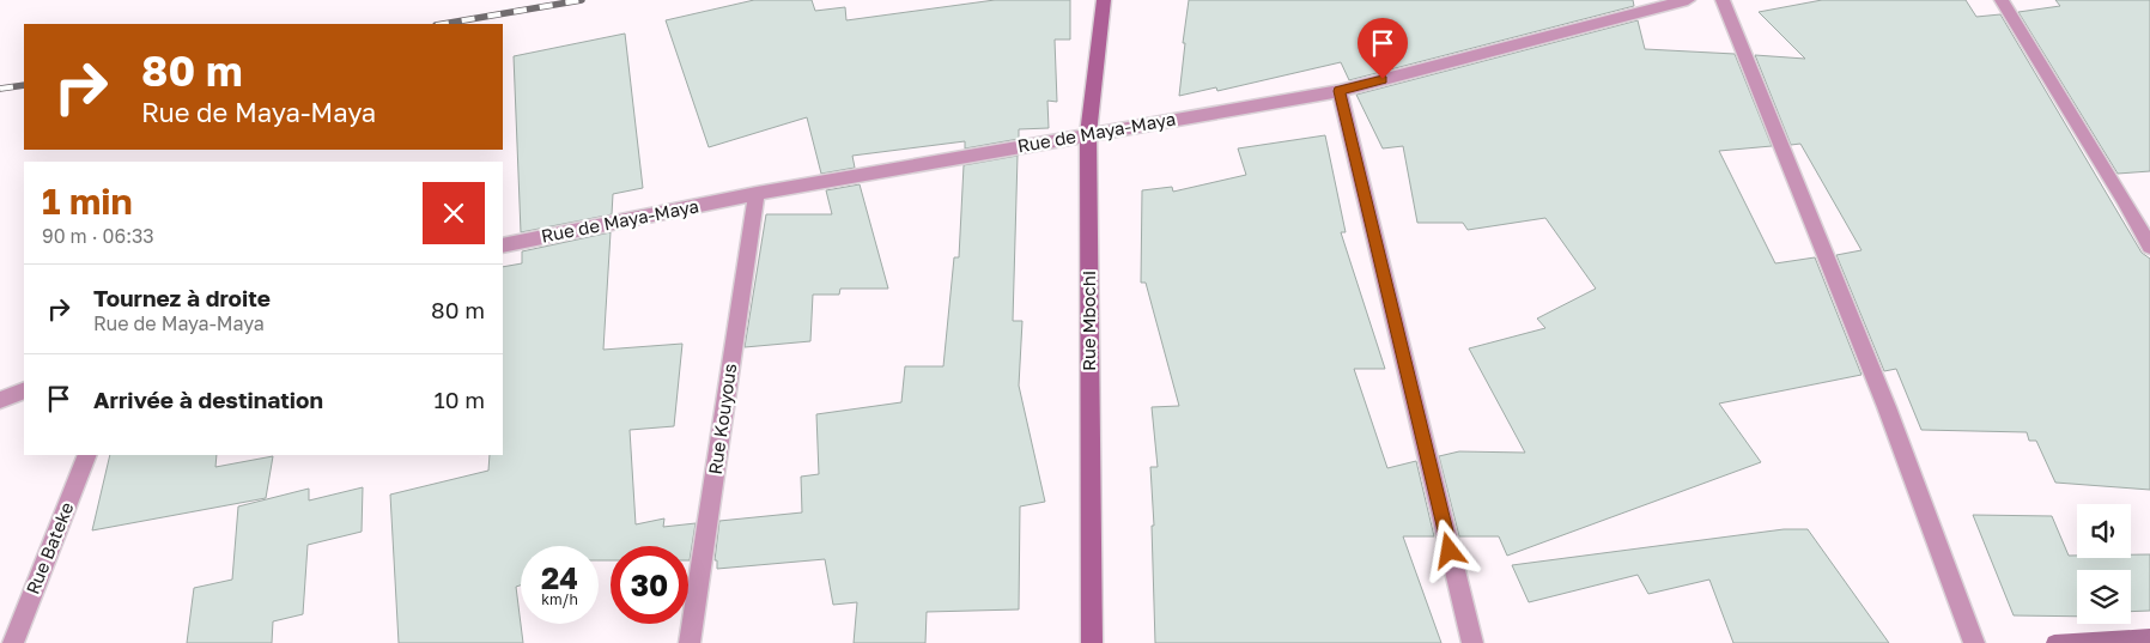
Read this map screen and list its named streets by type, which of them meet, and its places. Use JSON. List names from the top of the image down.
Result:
{
  "streets": {
    "main road": ["Rue Mbochi"],
    "street": ["Rue de Maya-Maya", "Rue Kouyous", "Rue Bateke"]
  },
  "crossings": [
    ["Rue de Maya-Maya", "Rue Mbochi"],
    ["Rue de Maya-Maya", "Rue Kouyous"]
  ],
  "page": {
    "turn": ["80 m", "Rue de Maya-Maya"],
    "heading": ["1 min", "90 m · 06:33"],
    "list": [
      {
        "name": "Tournez à droite",
        "note": "Rue de Maya-Maya",
        "value": "80 m"
      },
      {
        "name": "Arrivée à destination",
        "value": "10 m"
      }
    ],
    "speed": "24 km/h",
    "limit": "30"
  }
}
